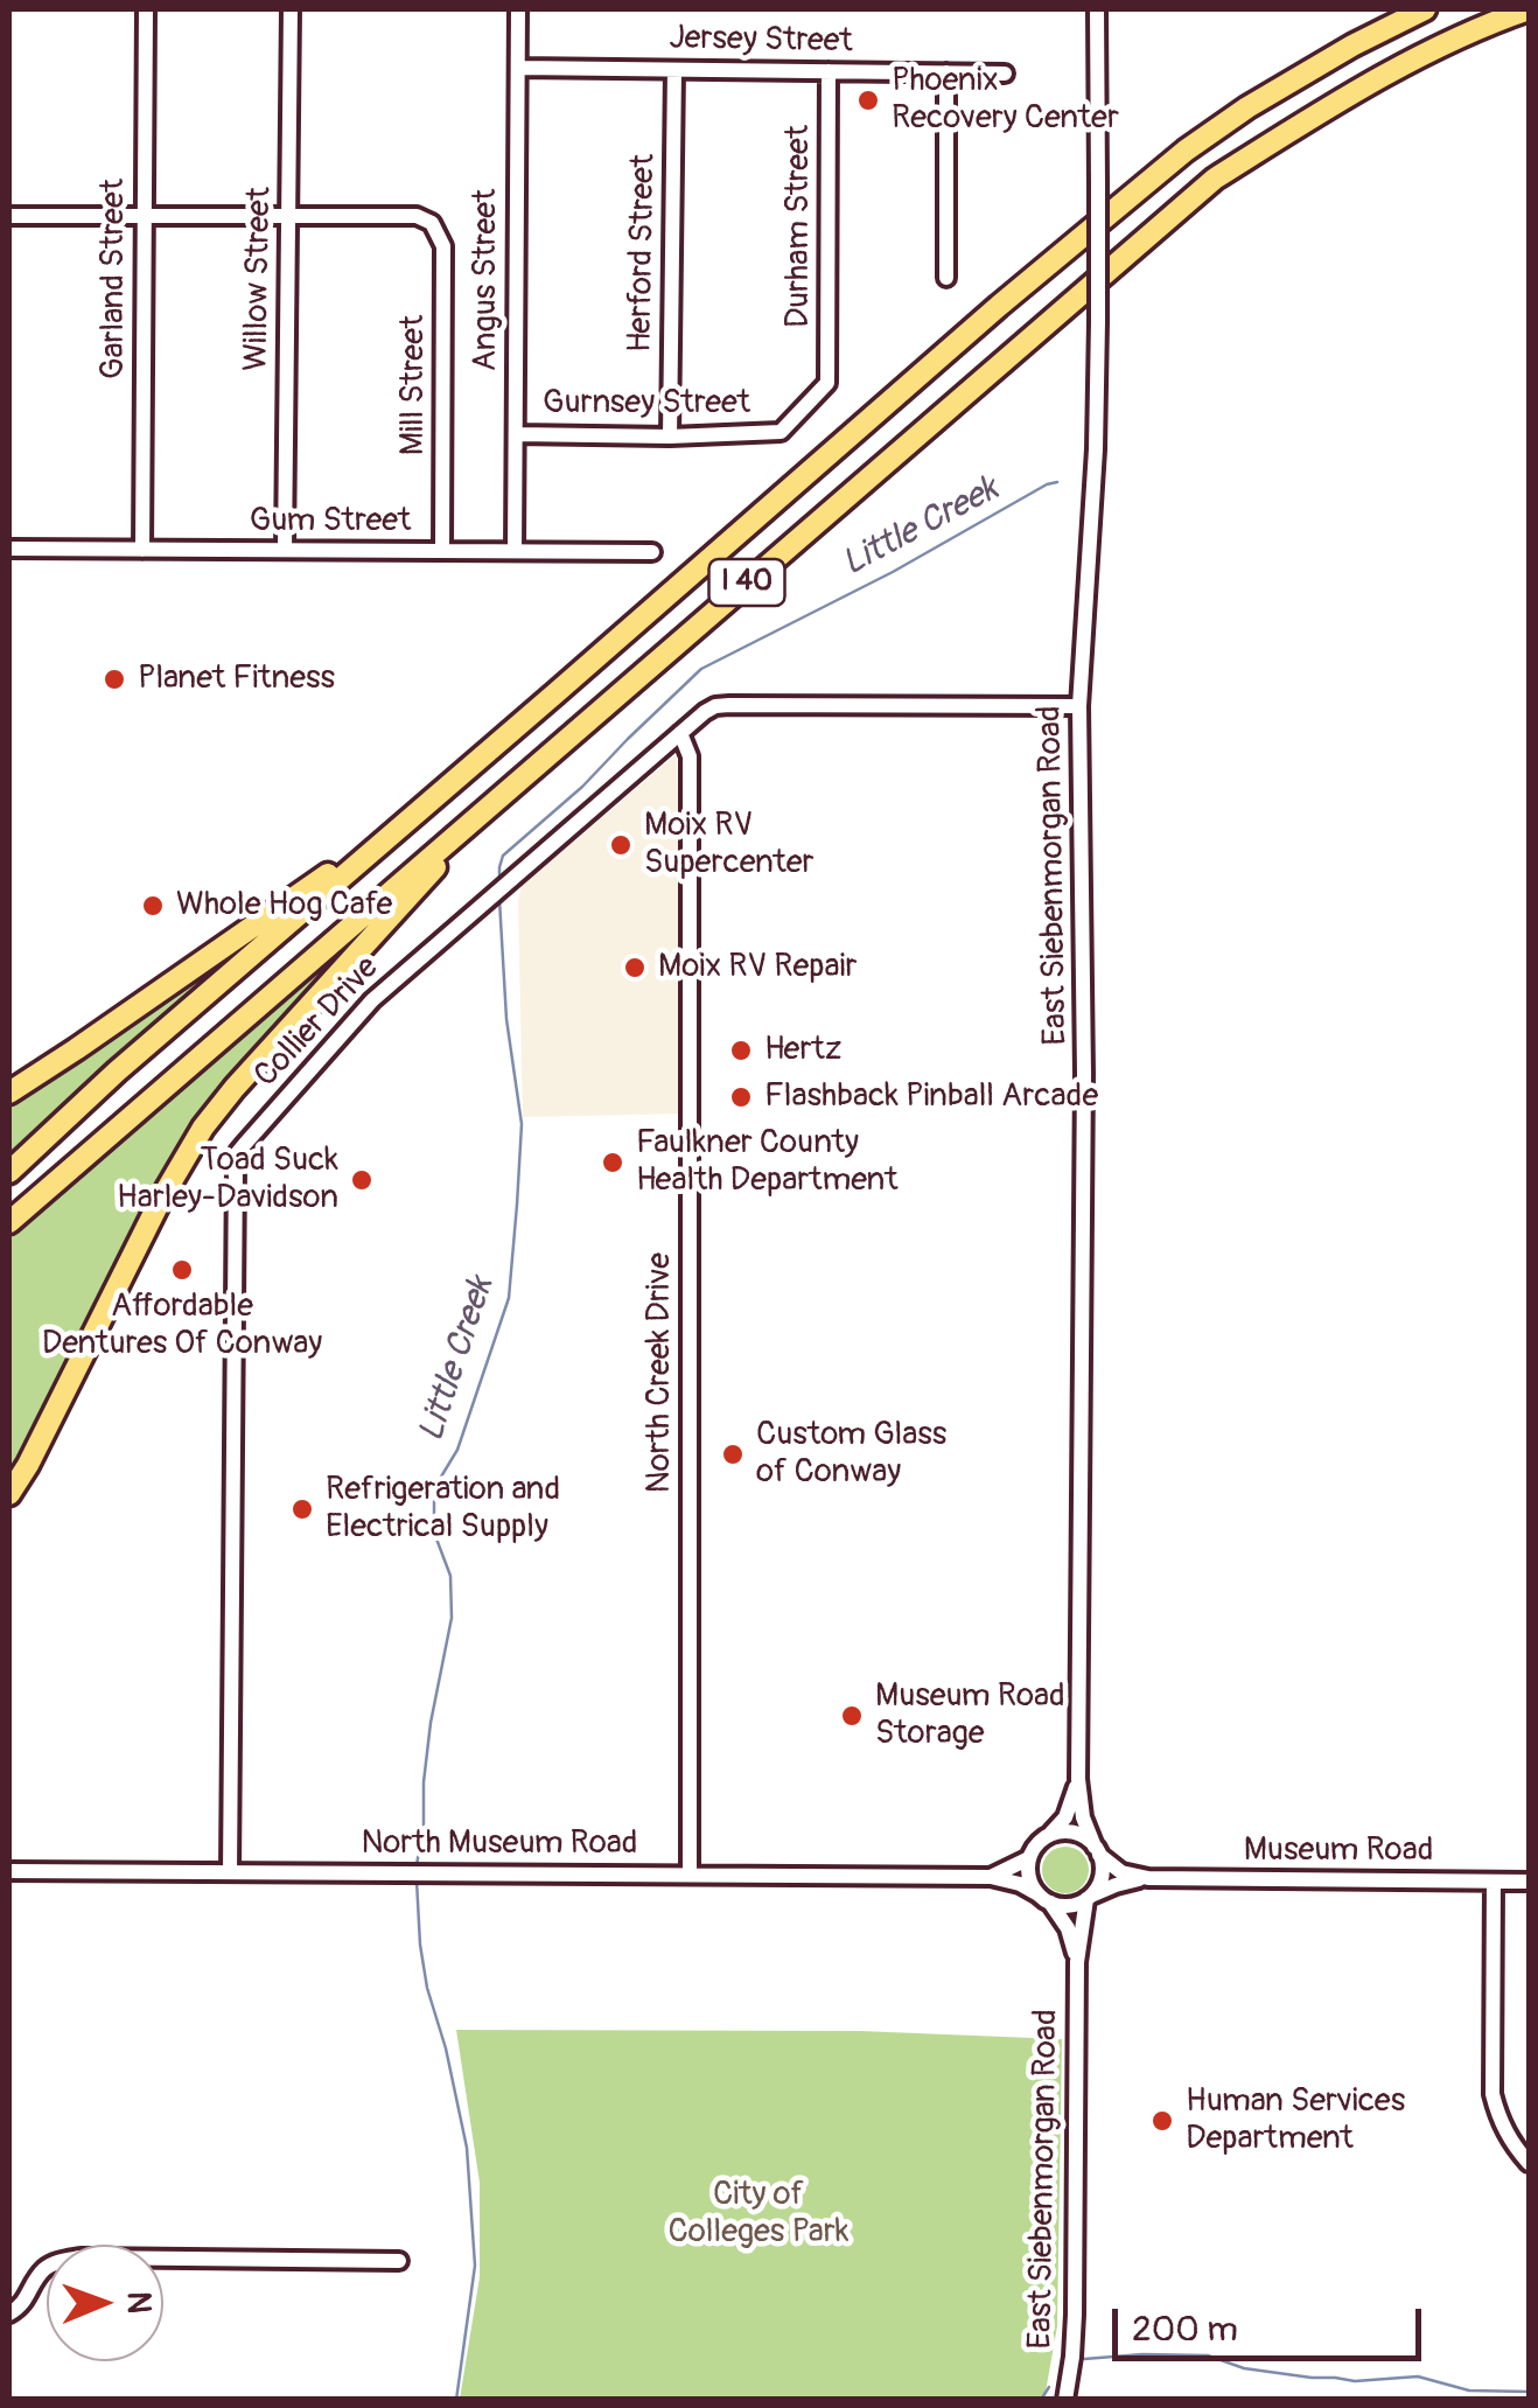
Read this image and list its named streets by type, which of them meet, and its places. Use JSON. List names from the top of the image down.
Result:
{
  "streets": {
    "highway": ["I 40"],
    "street": [
      "Jersey Street",
      "Durham Street",
      "Herford Street",
      "Garland Street",
      "Willow Street",
      "Angus Street",
      "Mill Street",
      "Gurnsey Street",
      "Gum Street",
      "East Siebenmorgan Road",
      "Collier Drive",
      "North Creek Drive",
      "North Museum Road",
      "Museum Road"
    ]
  },
  "crossings": [
    ["Jersey Street", "Durham Street"],
    ["Jersey Street", "Herford Street"],
    ["Jersey Street", "Angus Street"],
    ["Durham Street", "Gurnsey Street"],
    ["Herford Street", "Gurnsey Street"],
    ["Garland Street", "Gum Street"],
    ["Willow Street", "Mill Street"],
    ["Willow Street", "Gum Street"],
    ["Angus Street", "Gurnsey Street"],
    ["Angus Street", "Gum Street"],
    ["Mill Street", "Gum Street"],
    ["East Siebenmorgan Road", "Collier Drive"],
    ["East Siebenmorgan Road", "North Museum Road"],
    ["East Siebenmorgan Road", "Museum Road"],
    ["Collier Drive", "North Creek Drive"],
    ["Collier Drive", "North Museum Road"],
    ["North Creek Drive", "North Museum Road"],
    ["North Museum Road", "Museum Road"]
  ],
  "water": ["Little Creek"],
  "parks": ["City of Colleges Park"],
  "places": [
    "Phoenix Recovery Center",
    "Planet Fitness",
    "Moix RV Supercenter",
    "Whole Hog Cafe",
    "Moix RV Repair",
    "Hertz",
    "Flashback Pinball Arcade",
    "Faulkner County Health Department",
    "Toad Suck Harley-Davidson",
    "Affordable Dentures Of Conway",
    "Custom Glass of Conway",
    "Refrigeration and Electrical Supply",
    "Museum Road Storage",
    "Human Services Department"
  ],
  "scale_bar": "200 m",
  "north": "right"
}
